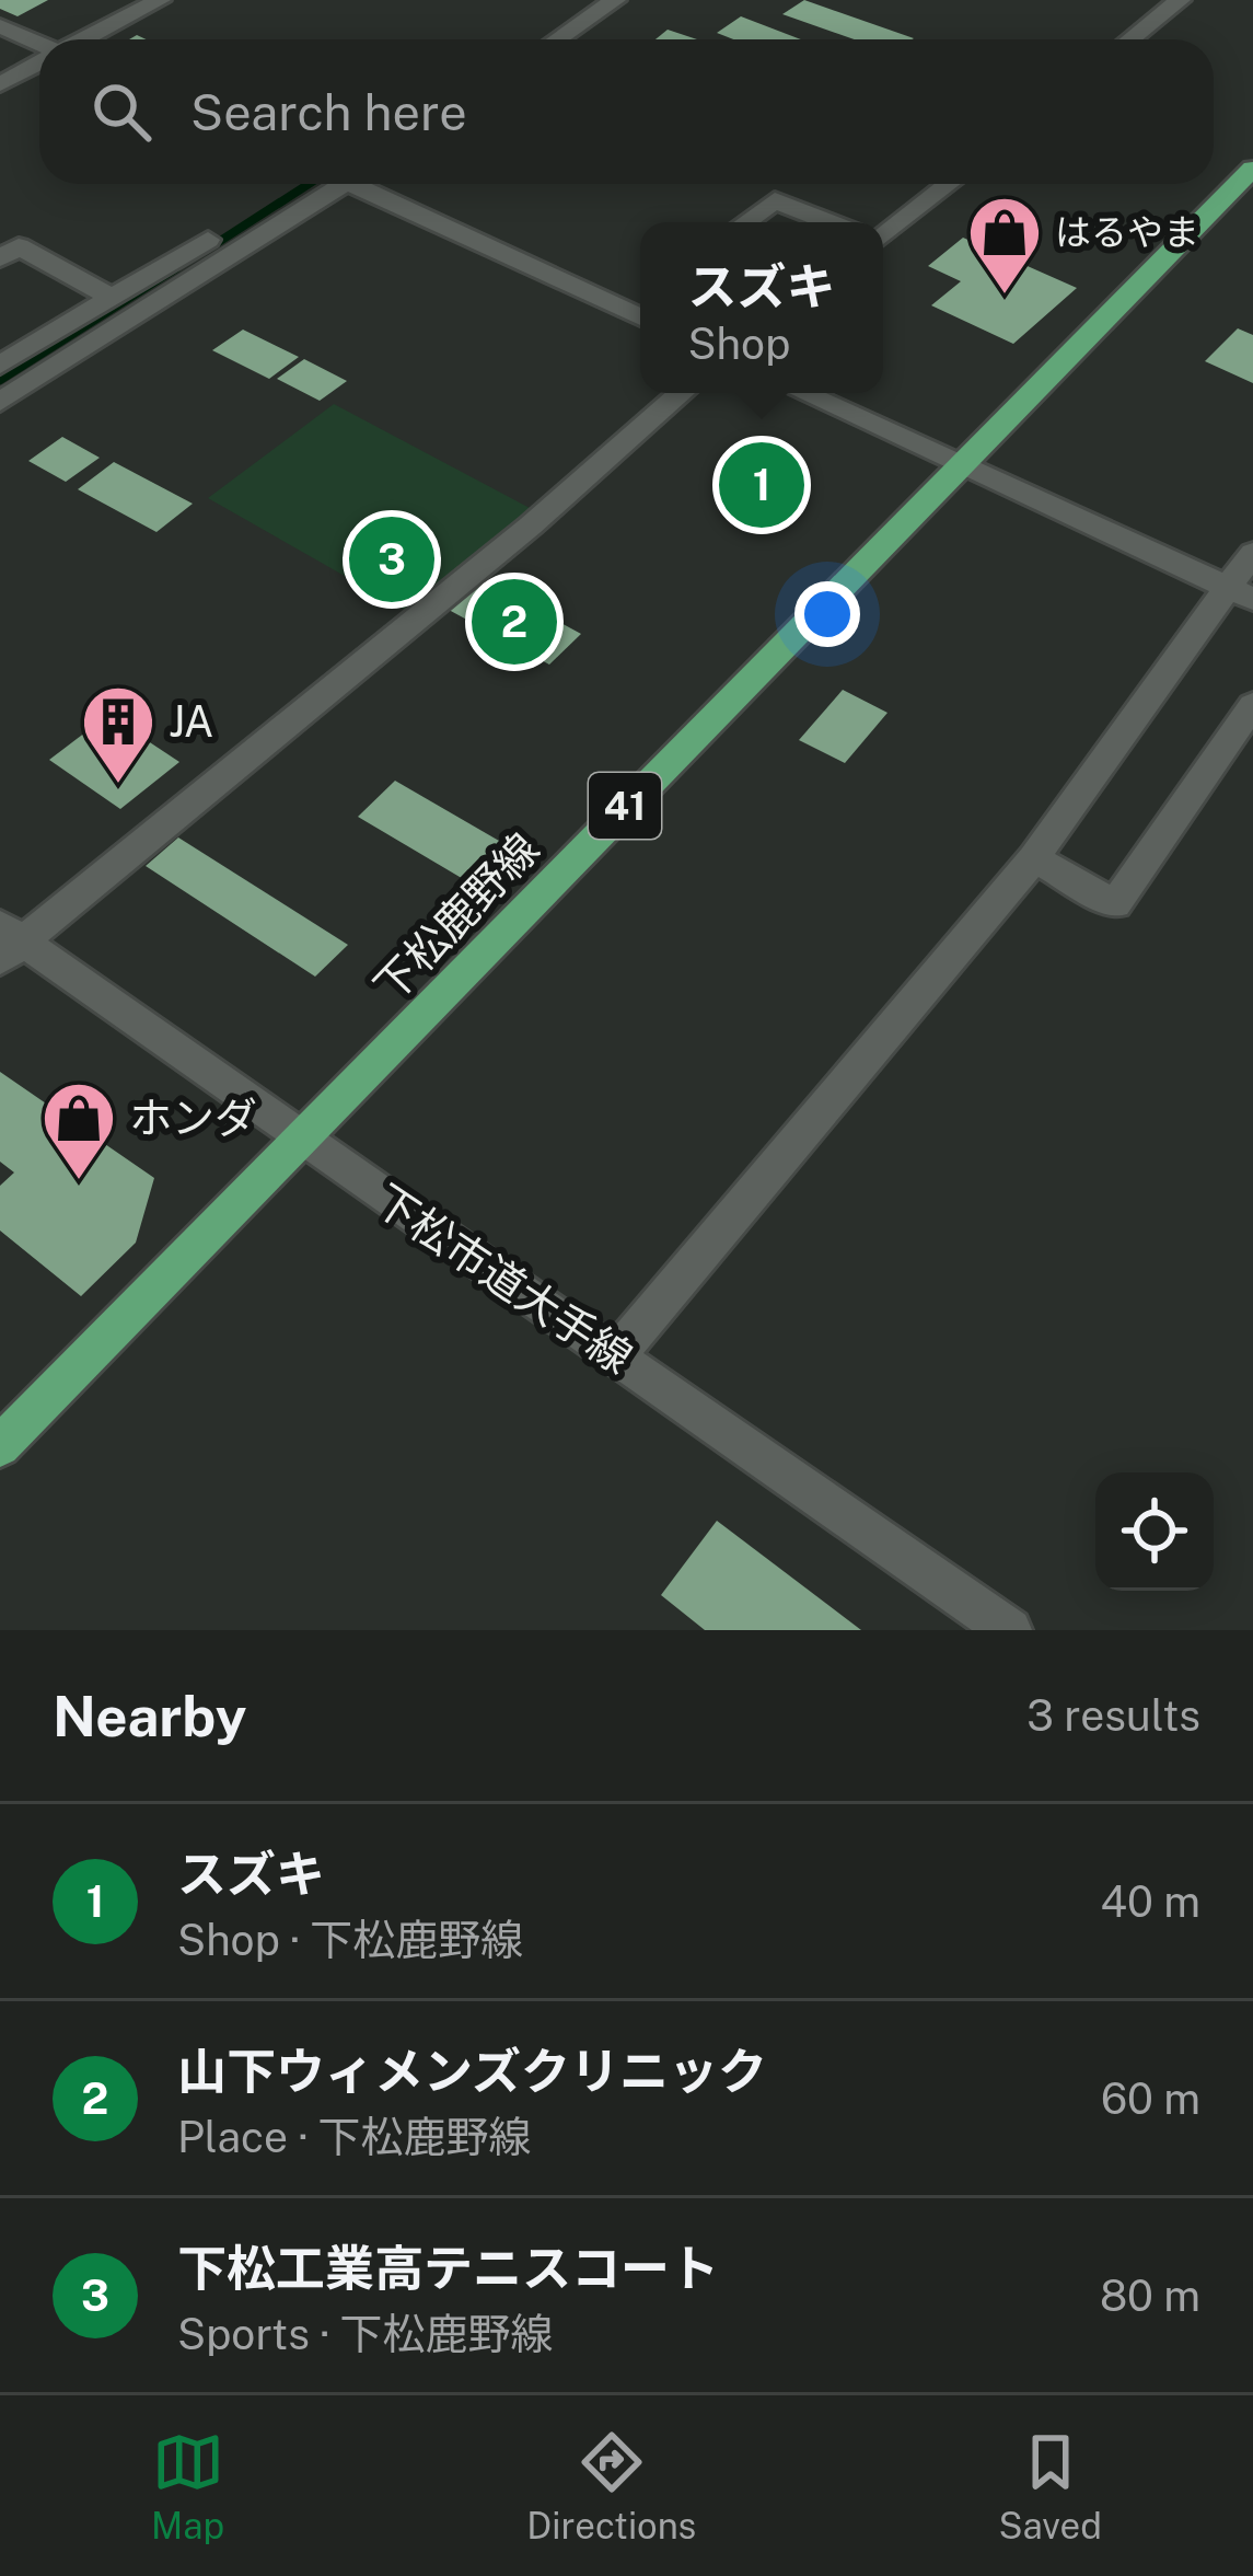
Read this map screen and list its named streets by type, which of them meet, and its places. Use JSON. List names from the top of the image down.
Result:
{
  "streets": {
    "main road": ["41", "下松鹿野線"],
    "street": ["下松市道大手線"]
  },
  "crossings": [
    ["下松鹿野線", "下松市道大手線"]
  ],
  "places": {
    "shop": ["はるやま", "ホンダ"],
    "building": ["JA"]
  },
  "page": {
    "search": "Search here",
    "popup": ["スズキ", "Shop"],
    "pins": ["1", "3", "2"],
    "heading": ["Nearby", "3 results"],
    "list": [
      {
        "mark": "1",
        "name": "スズキ",
        "note": "Shop · 下松鹿野線",
        "value": "40 m"
      },
      {
        "mark": "2",
        "name": "山下ウィメンズクリニック",
        "note": "Place · 下松鹿野線",
        "value": "60 m"
      },
      {
        "mark": "3",
        "name": "下松工業高テニスコート",
        "note": "Sports · 下松鹿野線",
        "value": "80 m"
      }
    ],
    "nav": ["Map", "Directions", "Saved"]
  }
}
